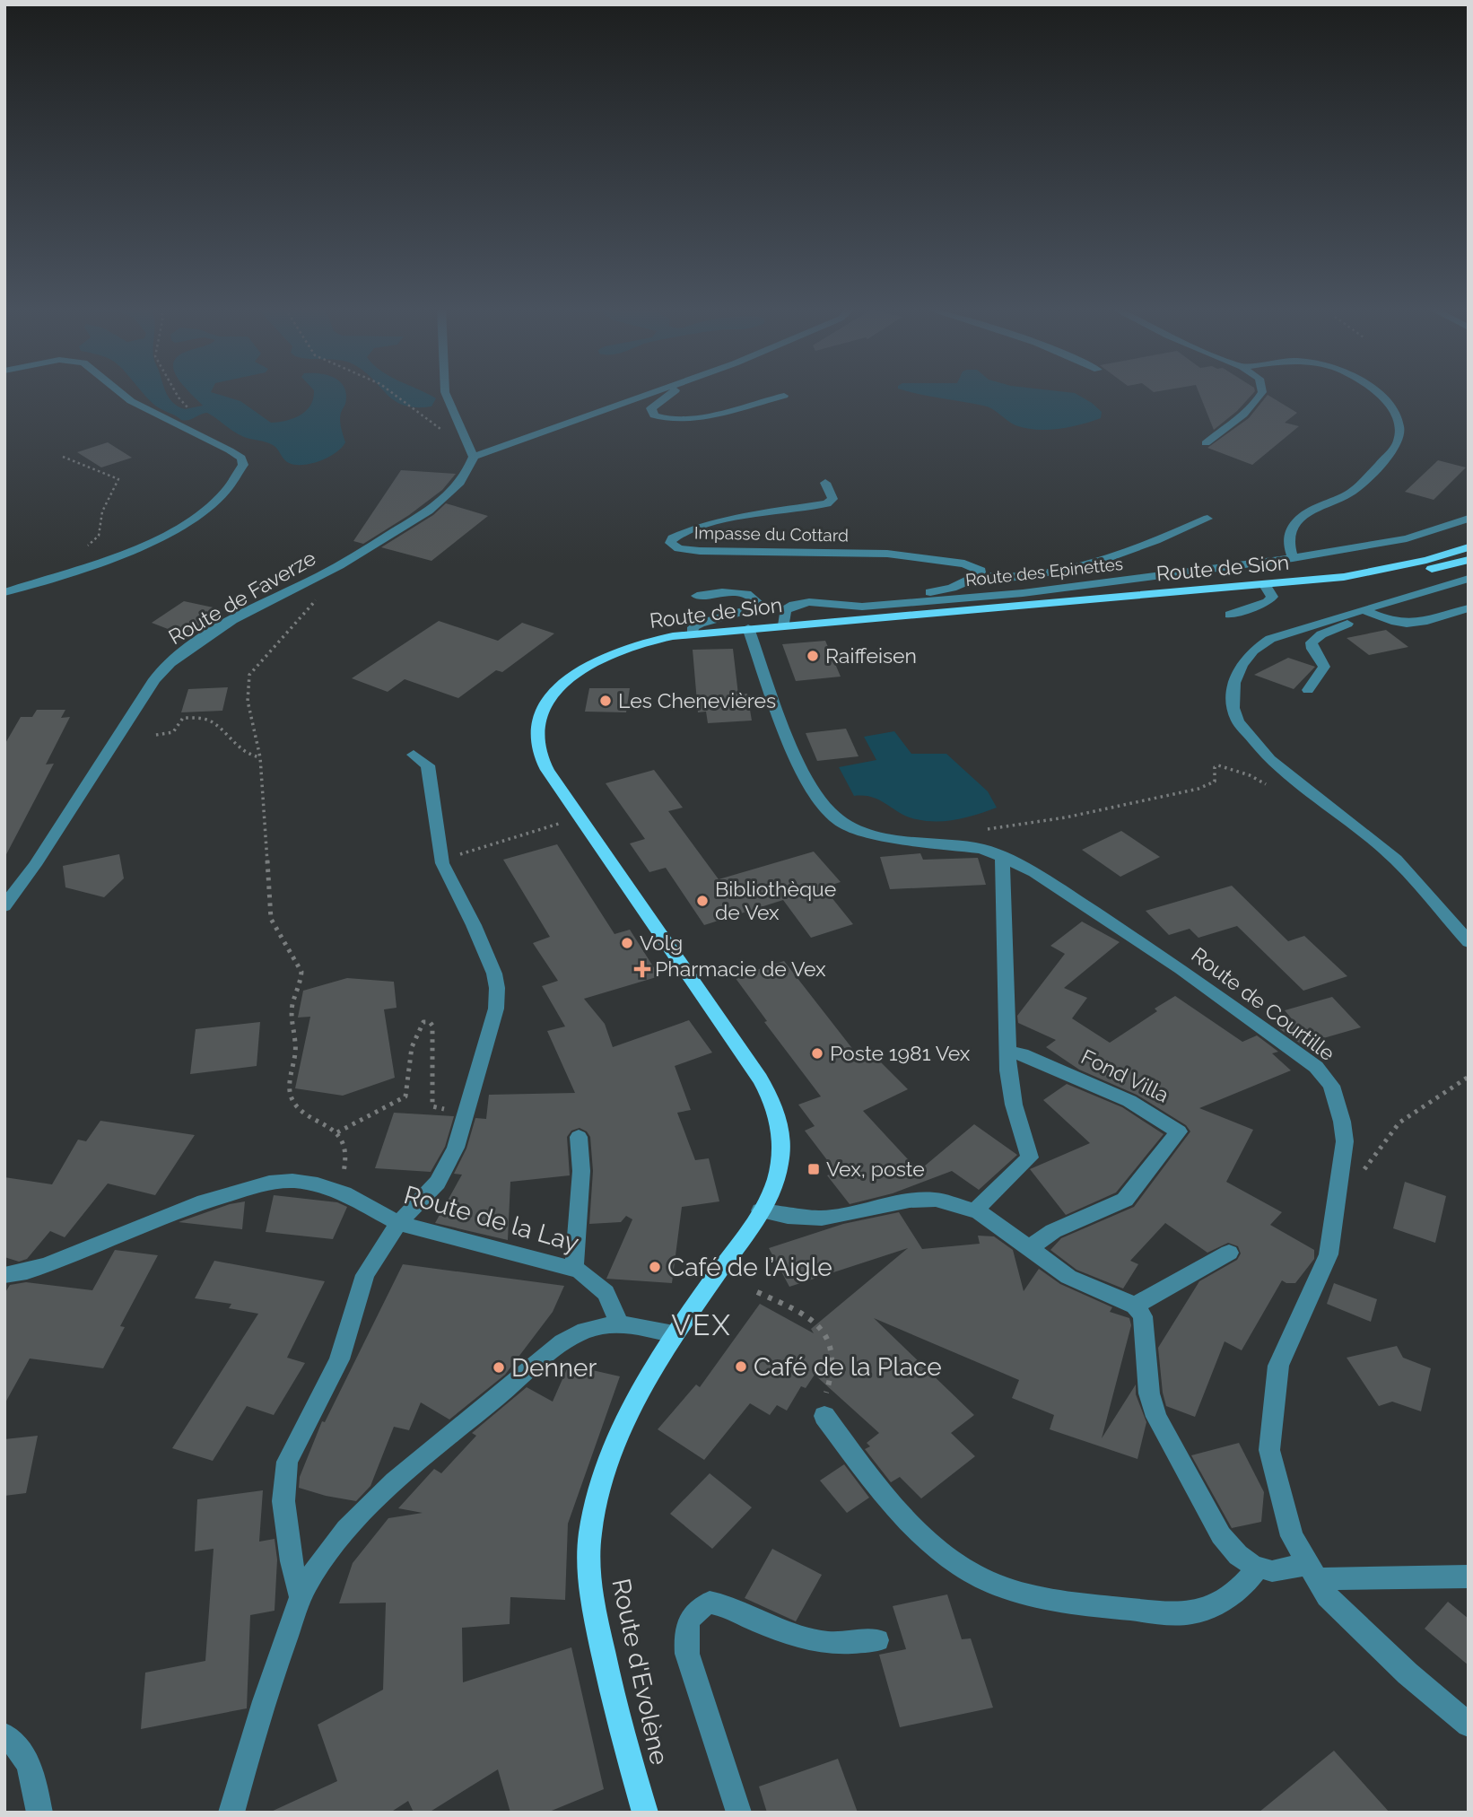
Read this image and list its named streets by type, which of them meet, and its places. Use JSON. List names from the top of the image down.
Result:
{
  "streets": {
    "main road": ["Route de Sion", "Route d'Evolène"],
    "street": [
      "Impasse du Cottard",
      "Route des Epinettes",
      "Route de Faverze",
      "Route de Courtille",
      "Fond Villa",
      "Route de la Lay"
    ]
  },
  "crossings": [
    ["Impasse du Cottard", "Route des Epinettes"],
    ["Route de Sion", "Route des Epinettes"],
    ["Route de Sion", "Route de Courtille"],
    ["Route de Sion", "Route d'Evolène"]
  ],
  "districts": ["VEX"],
  "places": {
    "other": [
      "Raiffeisen",
      "Les Chenevières",
      "Bibliothèque de Vex",
      "Volg",
      "Poste 1981 Vex",
      "Café de l’Aigle",
      "Café de la Place",
      "Denner"
    ],
    "health": ["Pharmacie de Vex"],
    "transit": ["Vex, poste"]
  }
}
